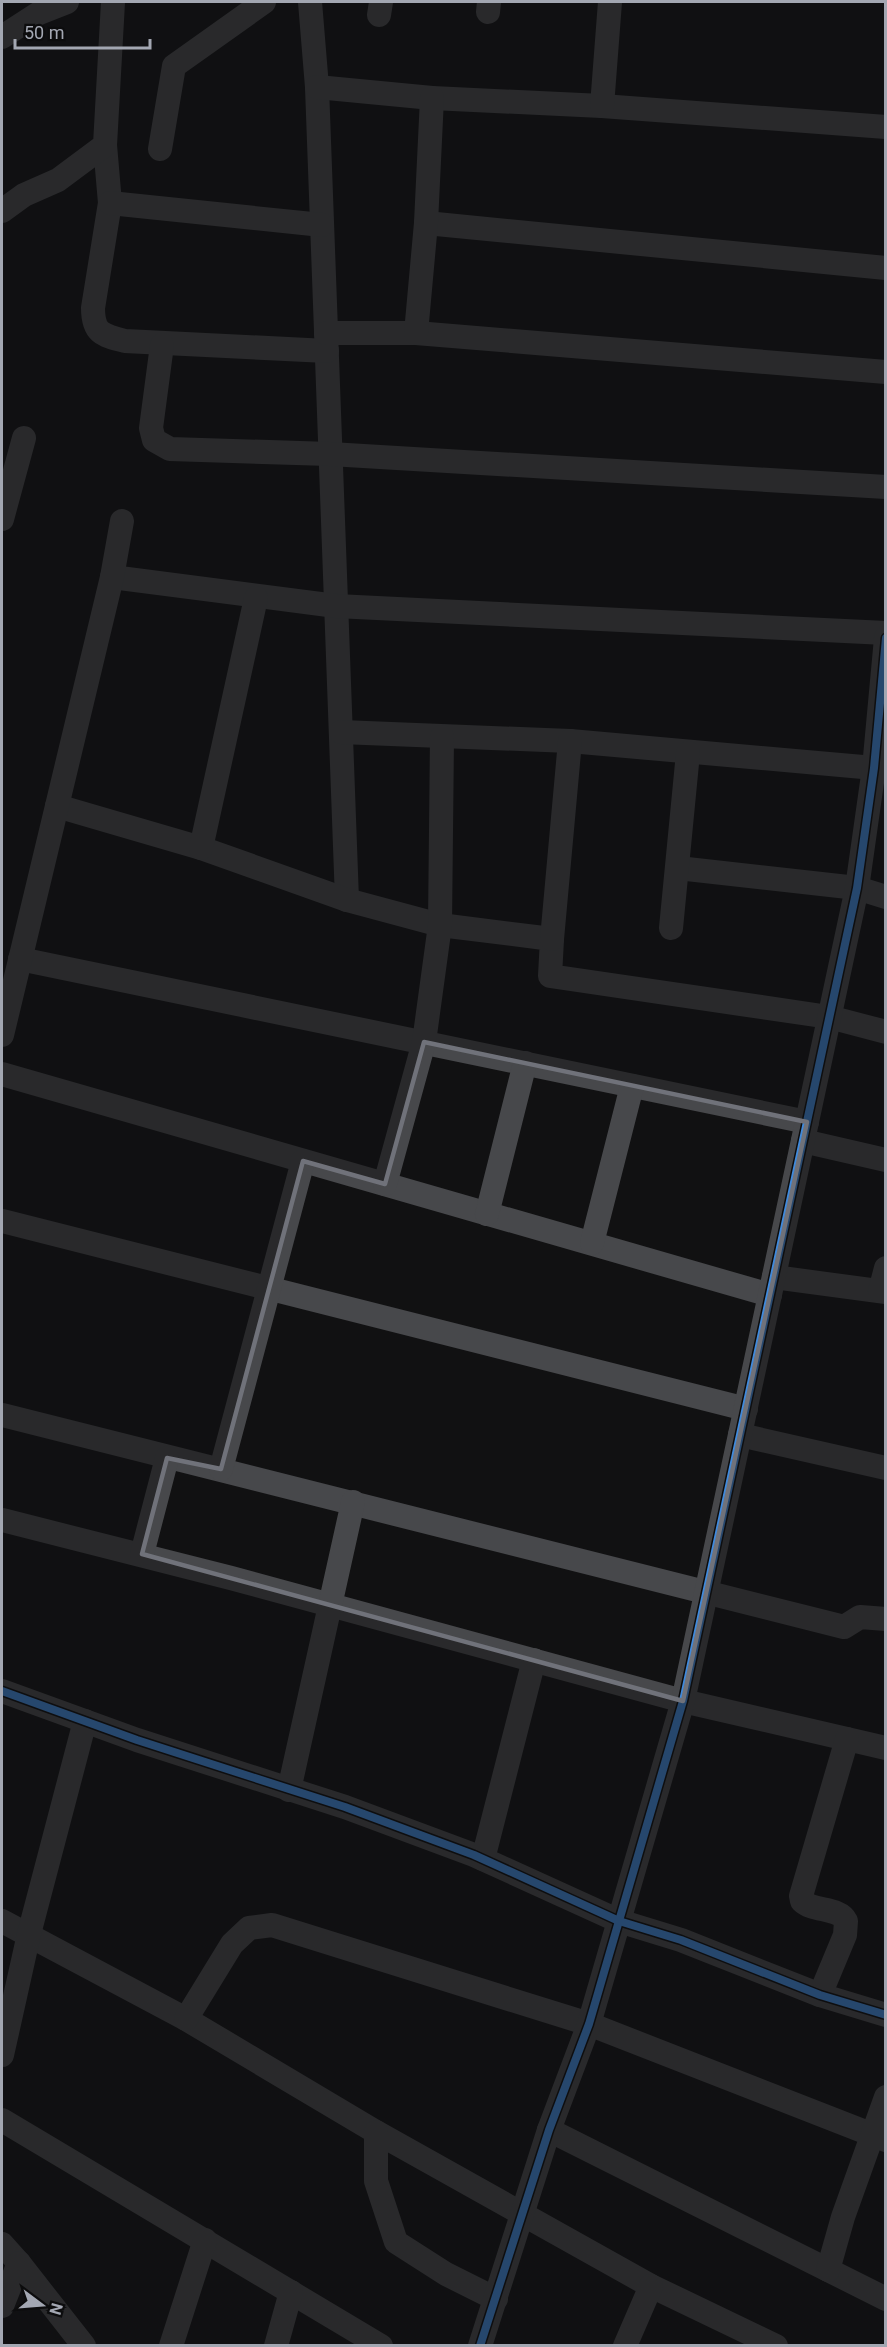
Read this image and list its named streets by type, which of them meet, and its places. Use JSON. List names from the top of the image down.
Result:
{
  "scale_bar": "50 m",
  "north": "right"
}
